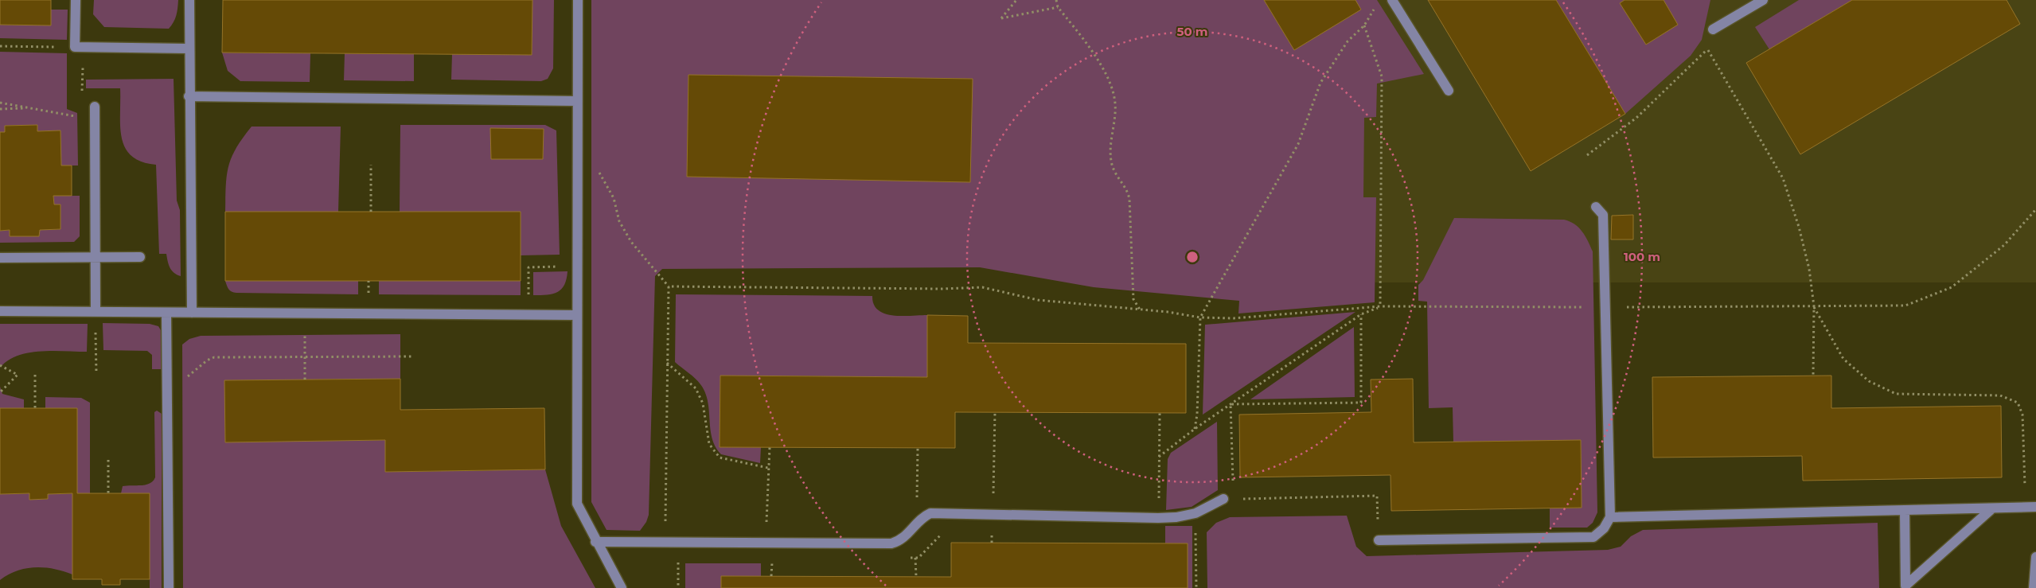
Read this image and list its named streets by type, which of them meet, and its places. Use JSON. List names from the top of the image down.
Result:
{
  "rings": ["50 m", "100 m"]
}
